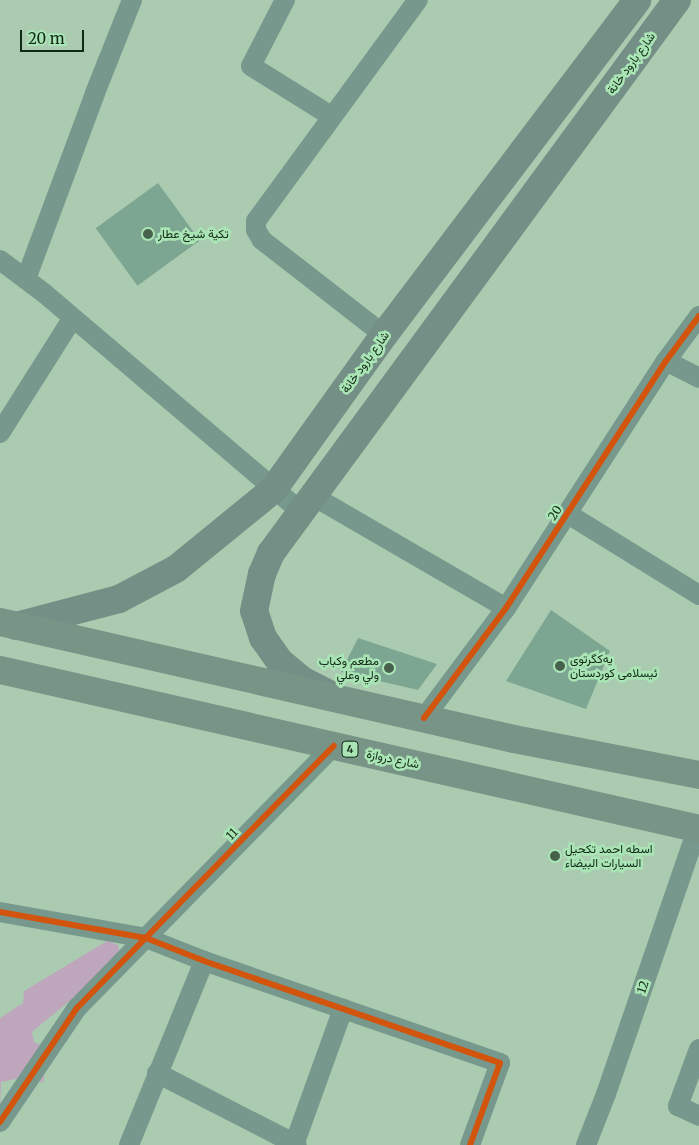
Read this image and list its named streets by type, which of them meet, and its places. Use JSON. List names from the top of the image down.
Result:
{
  "streets": {
    "main road": ["شارع بارود خانة", "4", "شارع دروازة"],
    "street": ["20", "11", "12"]
  },
  "crossings": [
    ["شارع دروازة", "11"],
    ["شارع دروازة", "12"]
  ],
  "places": [
    "تكية شيخ عطار",
    "یەکگرتوی ئیسلامی کوردستان",
    "مطعم وكباب ولي وعلي",
    "اسطه احمد تكحيل السيارات البيضاء"
  ],
  "scale_bar": "20 m"
}
